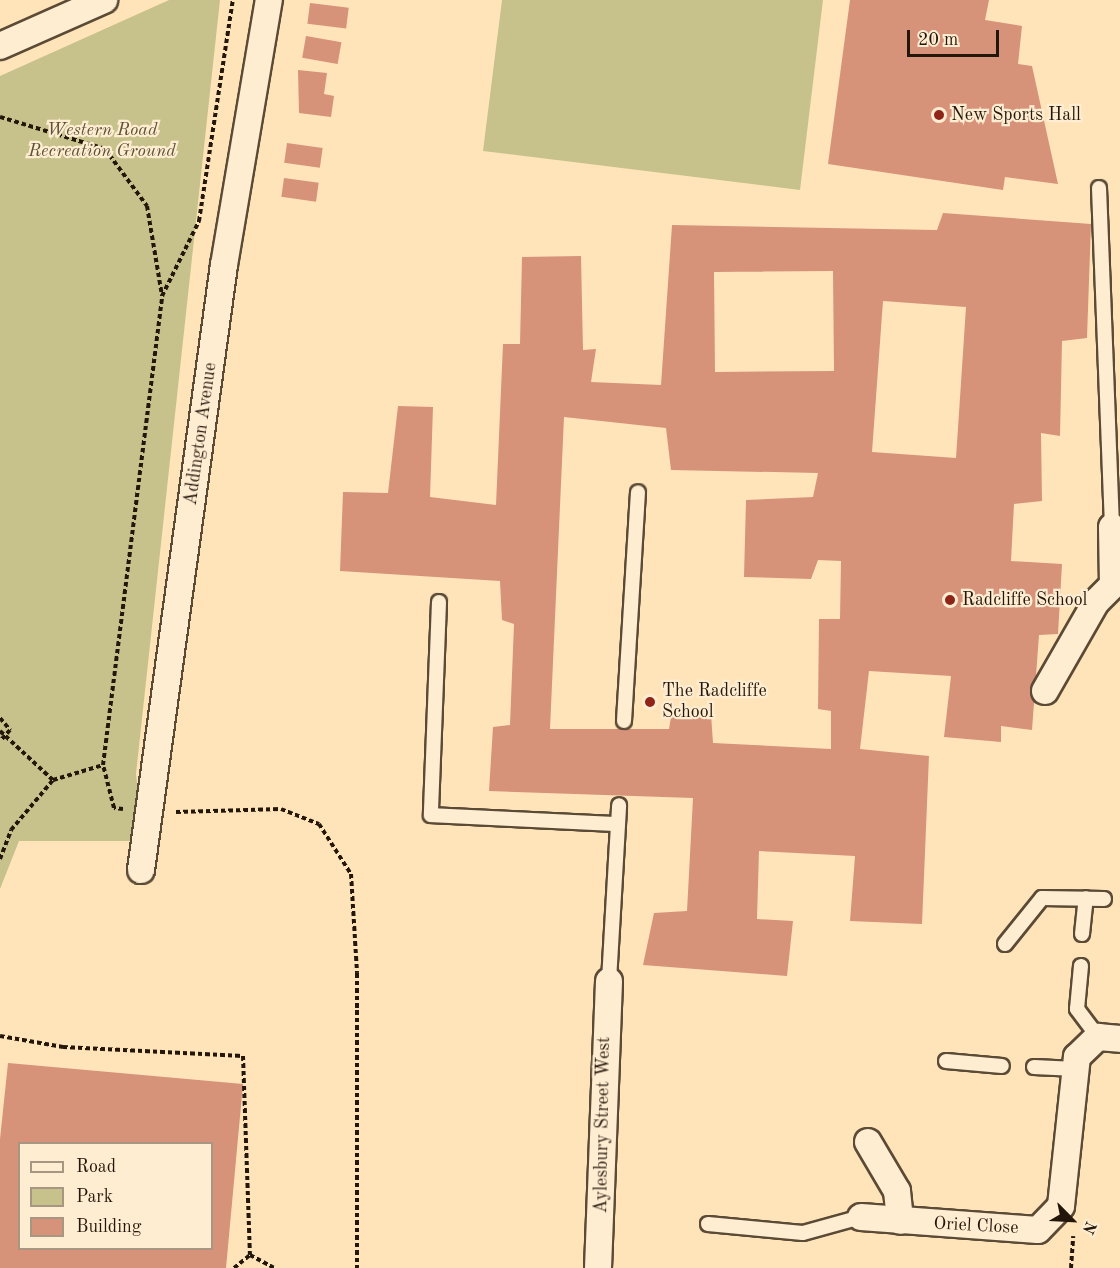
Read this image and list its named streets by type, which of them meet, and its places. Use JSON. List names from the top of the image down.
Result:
{
  "streets": {
    "street": ["Addington Avenue", "Aylesbury Street West", "Oriel Close"]
  },
  "parks": ["Western Road Recreation Ground"],
  "places": ["New Sports Hall", "Radcliffe School", "The Radcliffe School"],
  "legend": ["Road", "Park", "Building"],
  "scale_bar": "20 m",
  "north": "bottom right"
}
